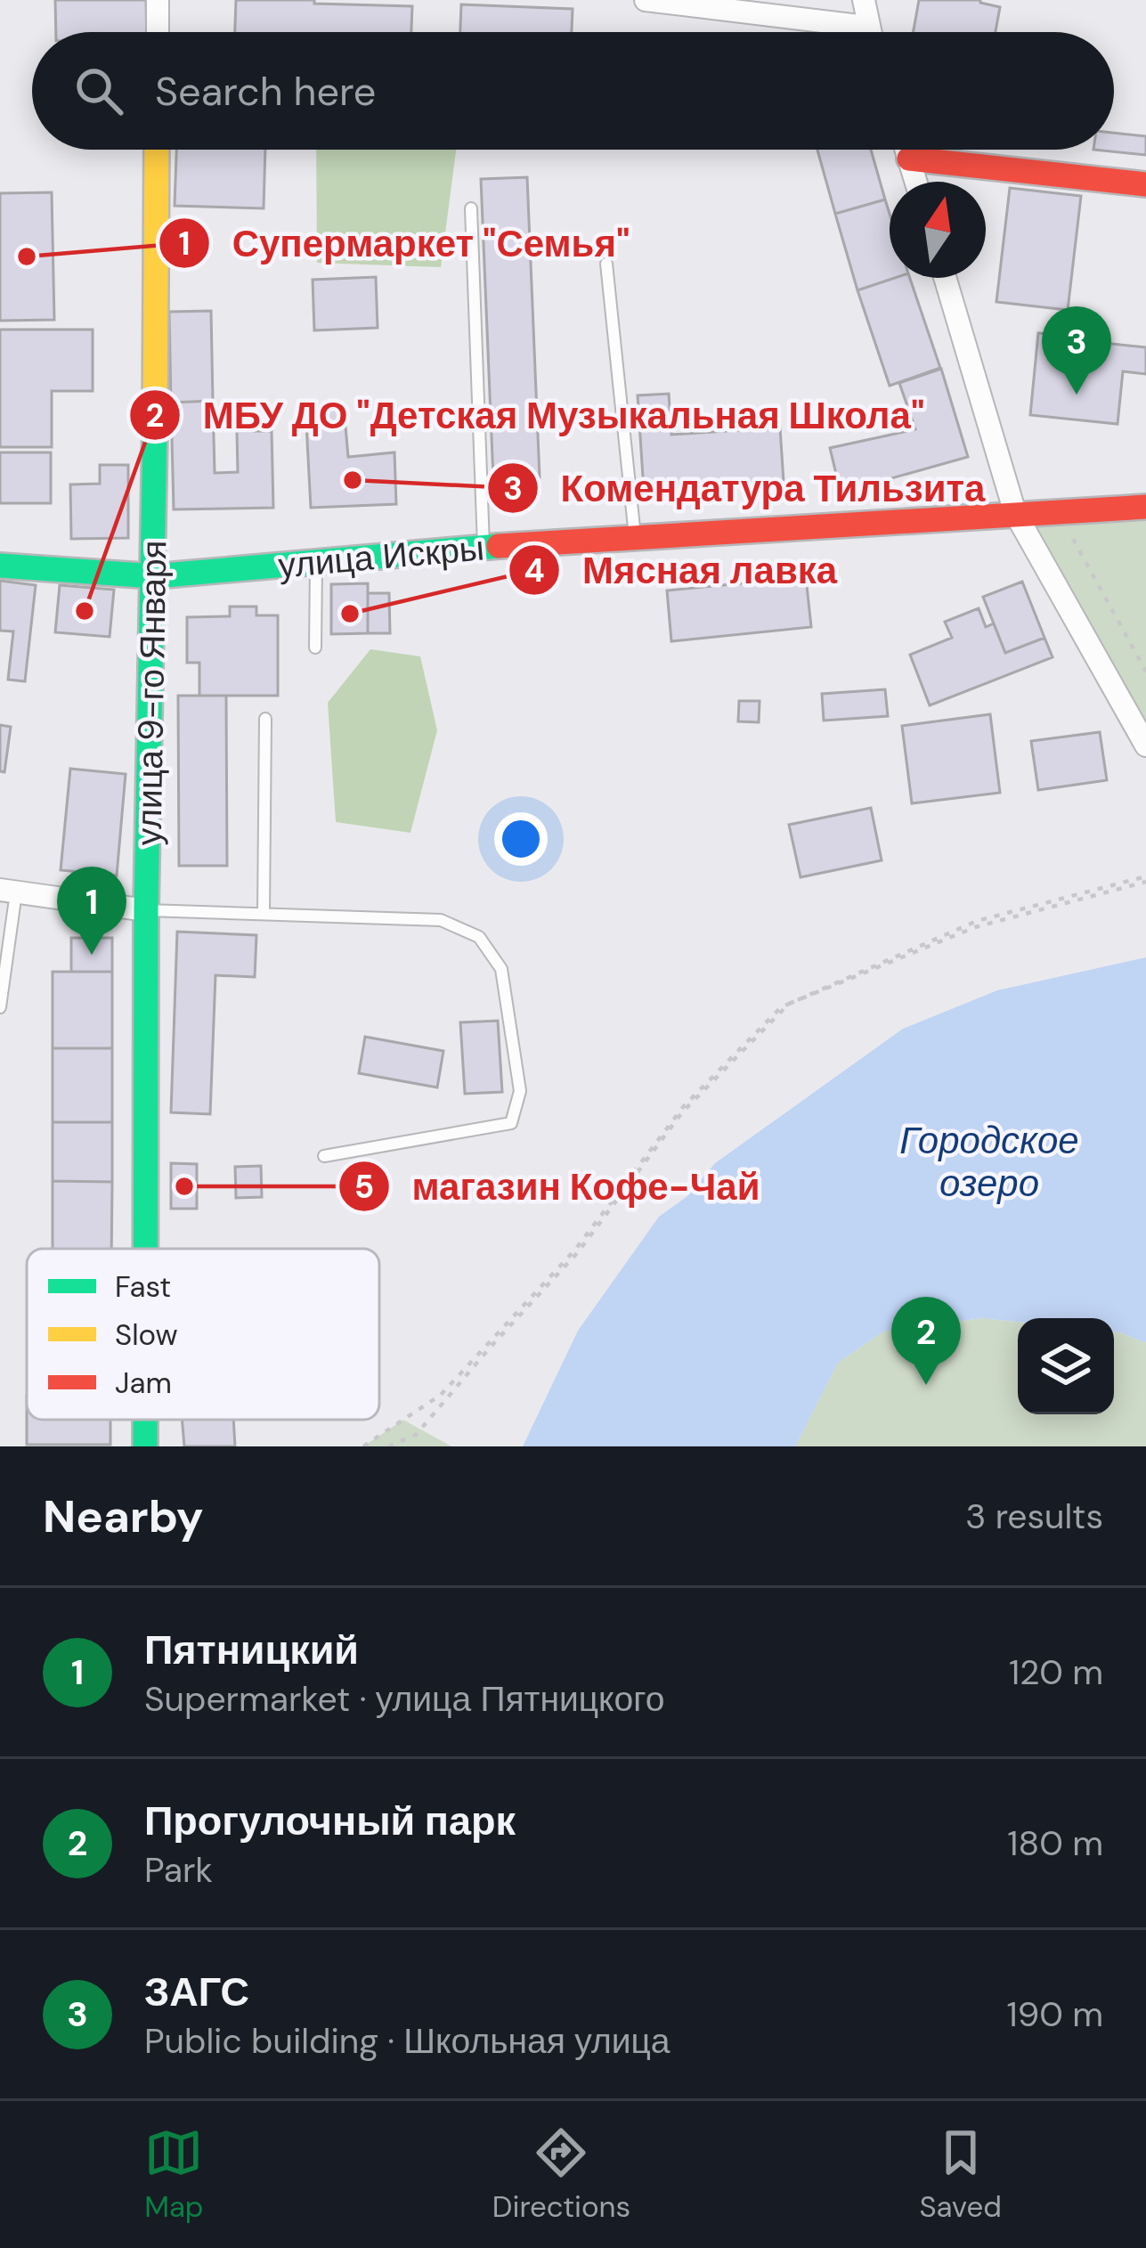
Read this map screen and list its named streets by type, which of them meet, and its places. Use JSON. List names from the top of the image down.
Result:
{
  "streets": {
    "street": ["улица Искры", "улица 9-го Января"]
  },
  "crossings": [
    ["улица Искры", "улица 9-го Января"]
  ],
  "water": ["Городское озеро"],
  "places": [
    "Супермаркет \"Семья\"",
    "Комендатура Тильзита",
    "МБУ ДО \"Детская Музыкальная Школа\"",
    "Мясная лавка",
    "магазин Кофе-Чай"
  ],
  "legend": ["Fast", "Slow", "Jam"],
  "north": "top",
  "page": {
    "search": "Search here",
    "pins": ["3", "1", "2"],
    "heading": ["Nearby", "3 results"],
    "list": [
      {
        "mark": "1",
        "name": "Пятницкий",
        "note": "Supermarket · улица Пятницкого",
        "value": "120 m"
      },
      {
        "mark": "2",
        "name": "Прогулочный парк",
        "note": "Park",
        "value": "180 m"
      },
      {
        "mark": "3",
        "name": "ЗАГС",
        "note": "Public building · Школьная улица",
        "value": "190 m"
      }
    ],
    "nav": ["Map", "Directions", "Saved"]
  }
}
